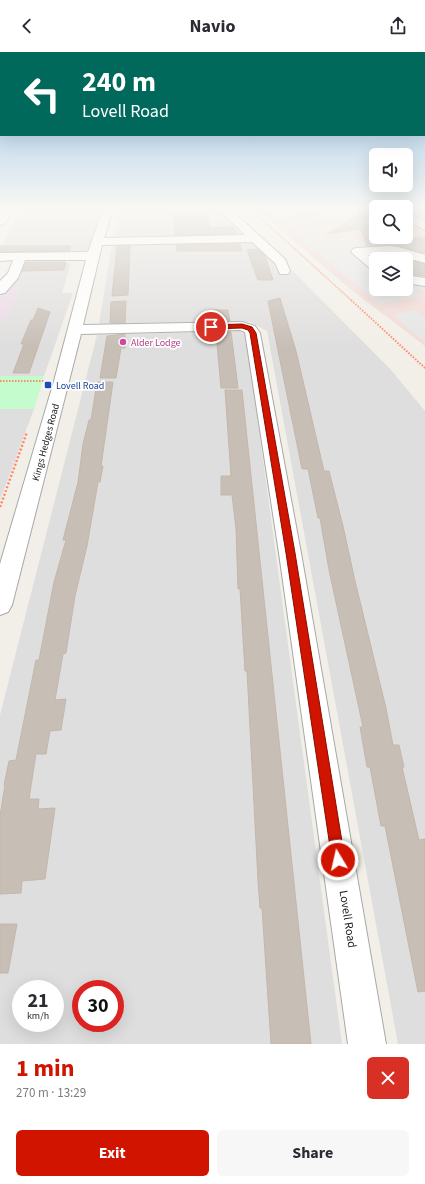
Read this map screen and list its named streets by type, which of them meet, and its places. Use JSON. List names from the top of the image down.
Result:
{
  "streets": {
    "street": ["Kings Hedges Road", "Lovell Road"]
  },
  "crossings": [
    ["Kings Hedges Road", "Lovell Road"]
  ],
  "places": {
    "other": ["Alder Lodge"],
    "transit": ["Lovell Road"]
  },
  "page": {
    "header": "Navio",
    "turn": ["240 m", "Lovell Road"],
    "speed": "21 km/h",
    "limit": "30",
    "heading": ["1 min", "270 m · 13:29"],
    "buttons": ["Exit", "Share"]
  }
}
